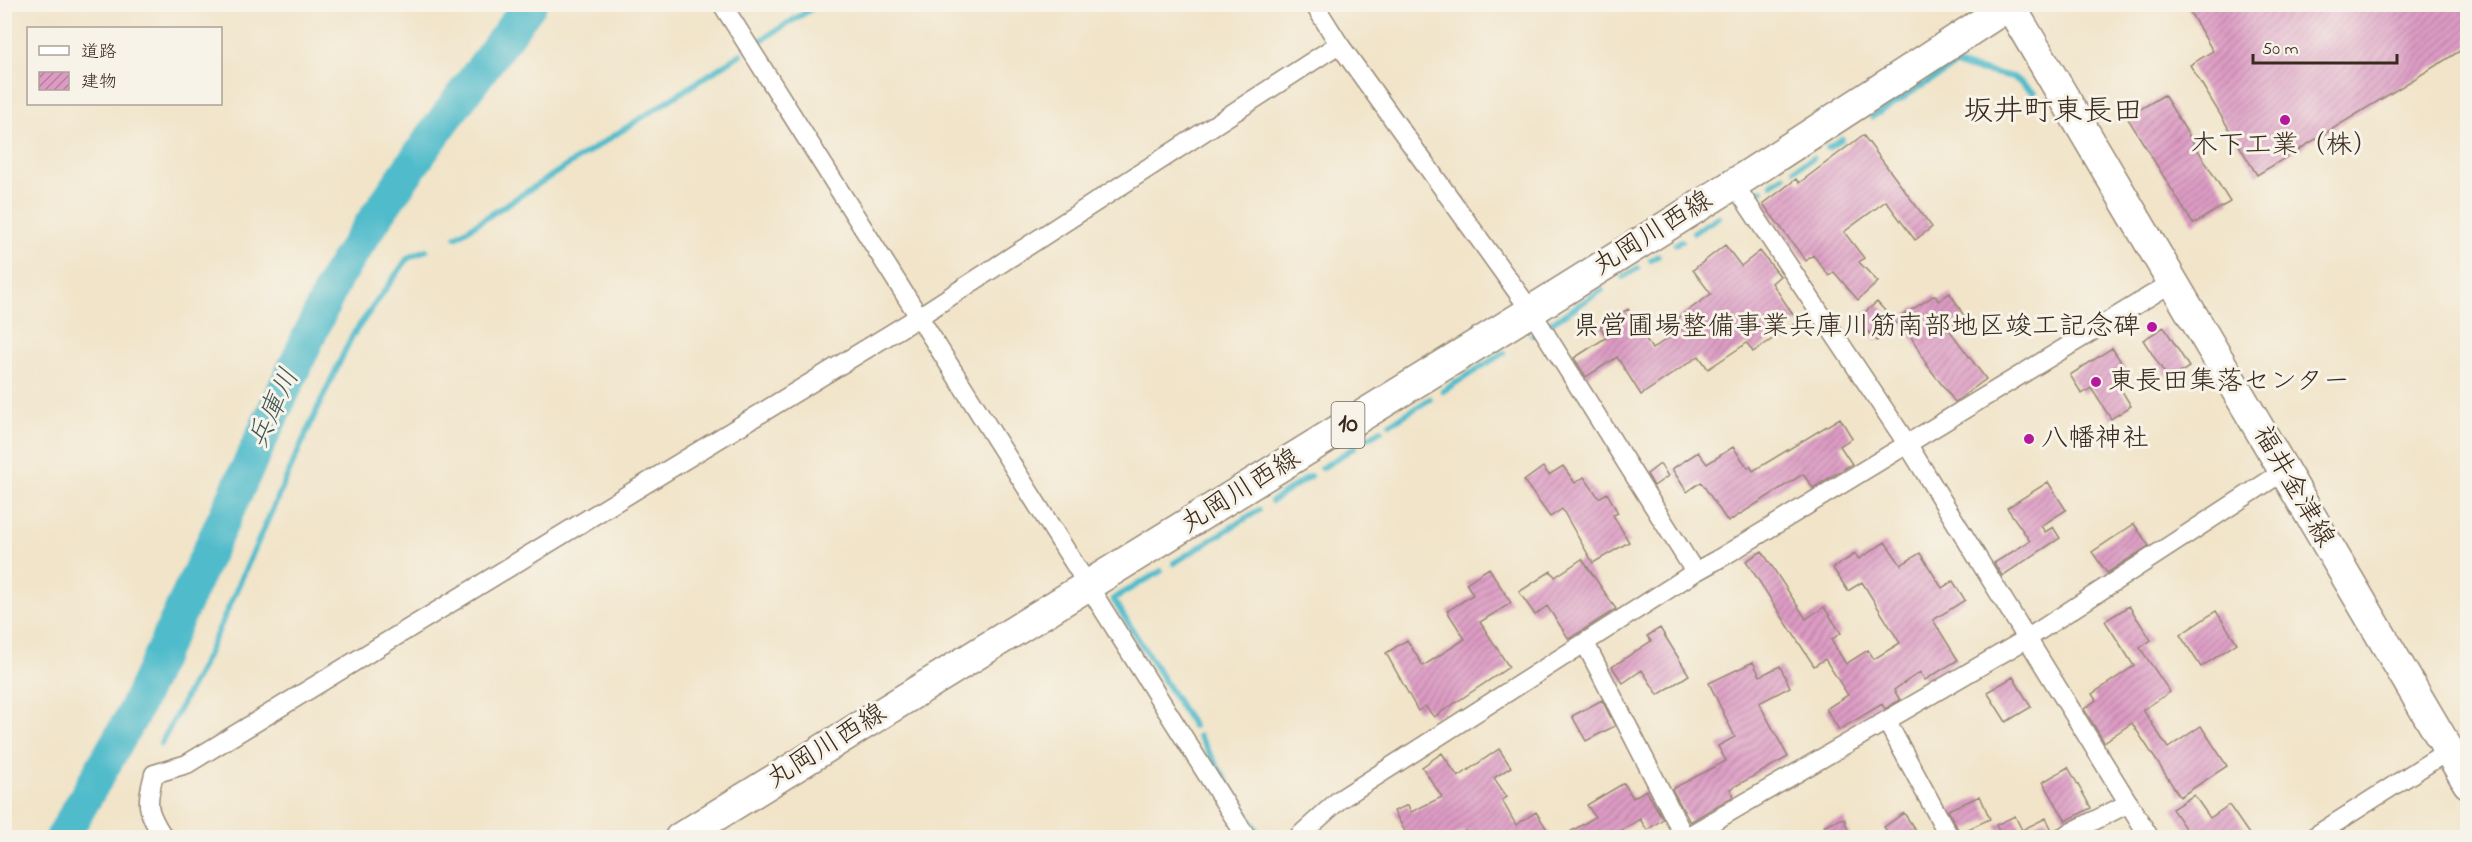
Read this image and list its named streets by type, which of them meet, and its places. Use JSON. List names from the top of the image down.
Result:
{
  "streets": {
    "main road": ["丸岡川西線", "10", "福井金津線"]
  },
  "crossings": [
    ["丸岡川西線", "福井金津線"]
  ],
  "districts": ["坂井町東長田"],
  "water": ["兵庫川"],
  "places": [
    "木下工業（株）",
    "県営圃場整備事業兵庫川筋南部地区竣工記念碑",
    "東長田集落センター",
    "八幡神社"
  ],
  "legend": ["道路", "建物"],
  "scale_bar": "50 m"
}
